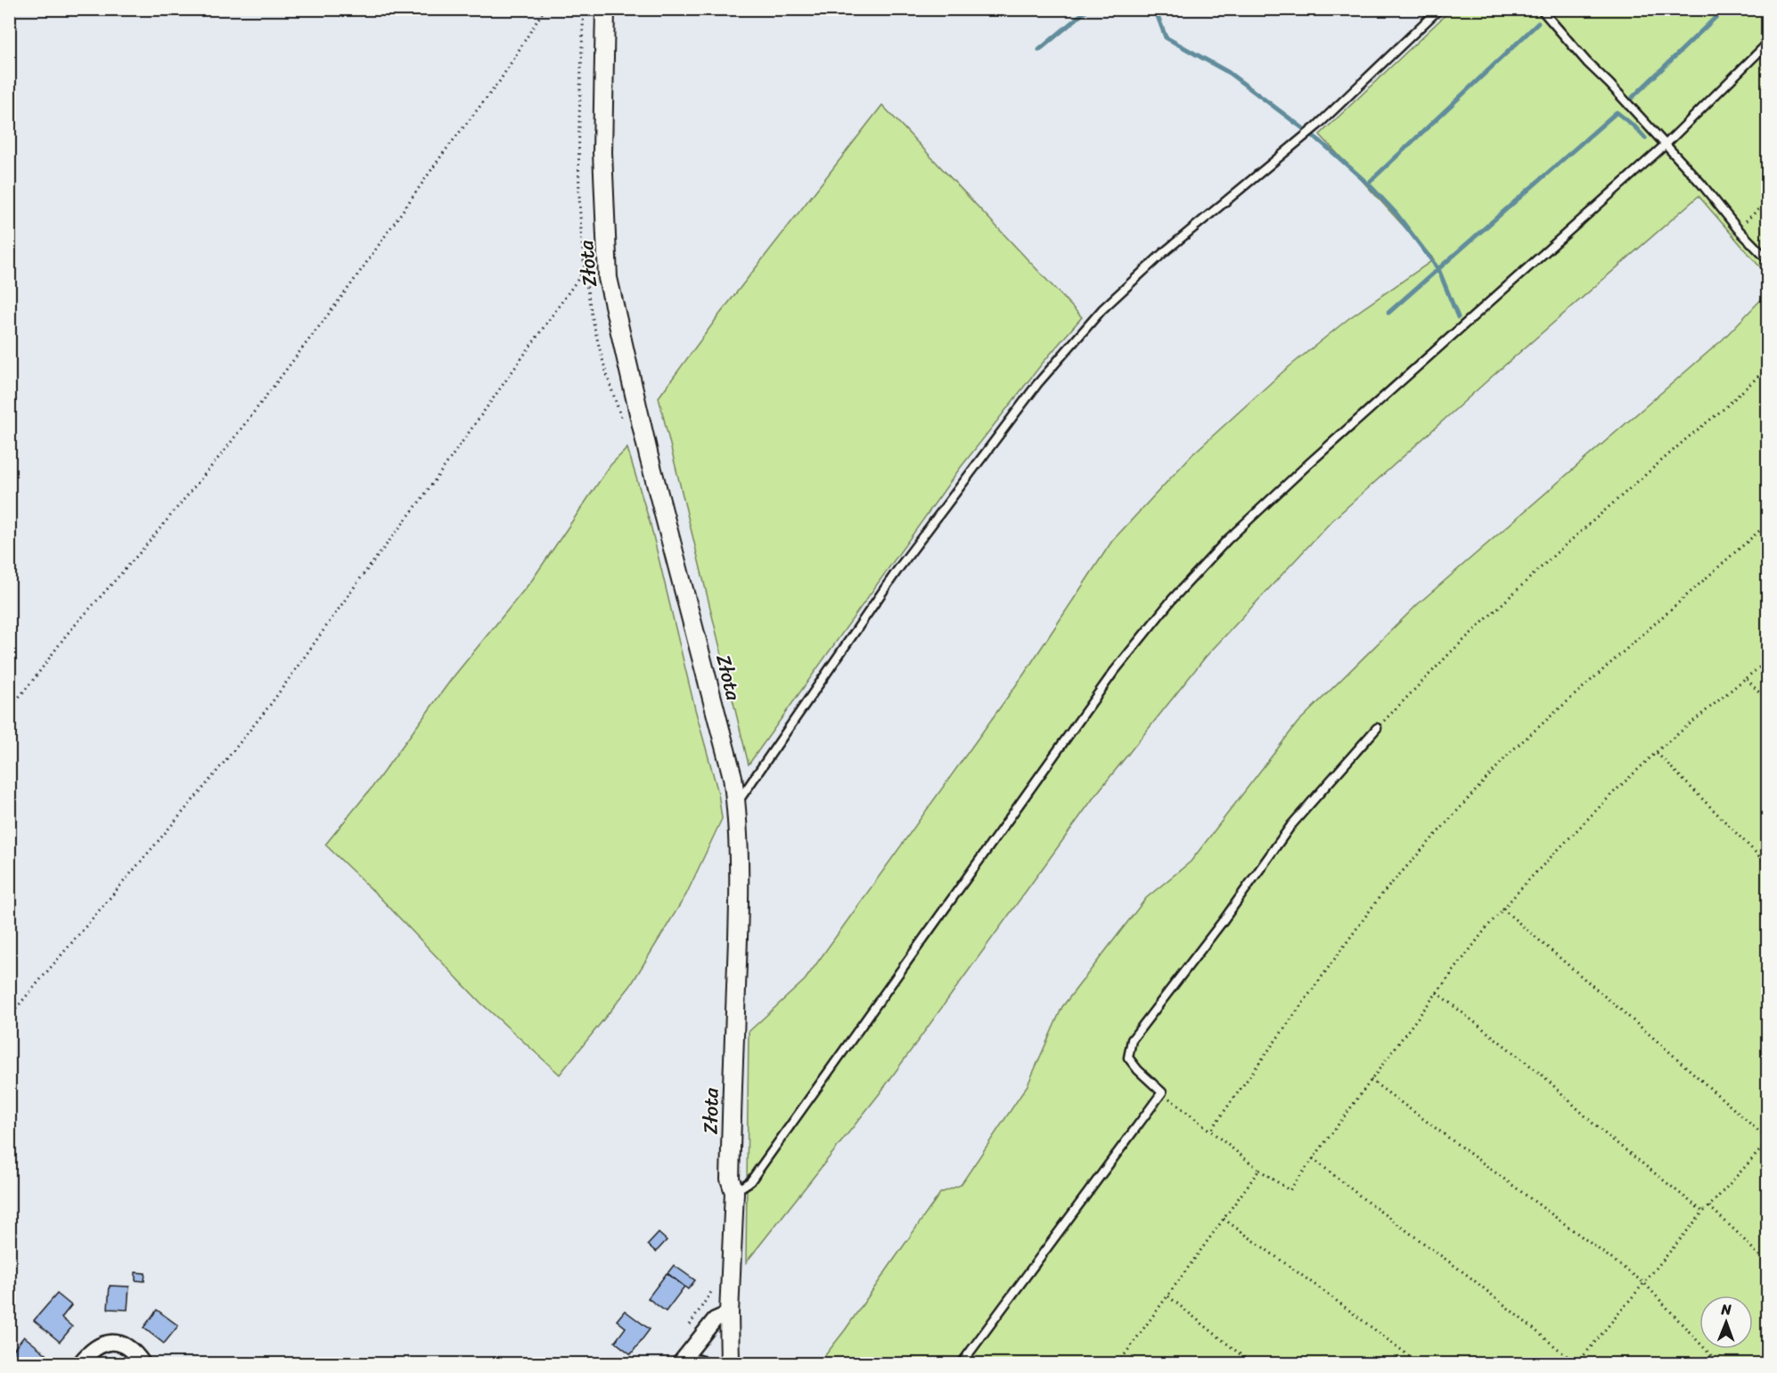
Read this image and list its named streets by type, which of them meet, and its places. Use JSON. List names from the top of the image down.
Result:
{
  "streets": {
    "street": ["Złota"]
  },
  "north": "top"
}
